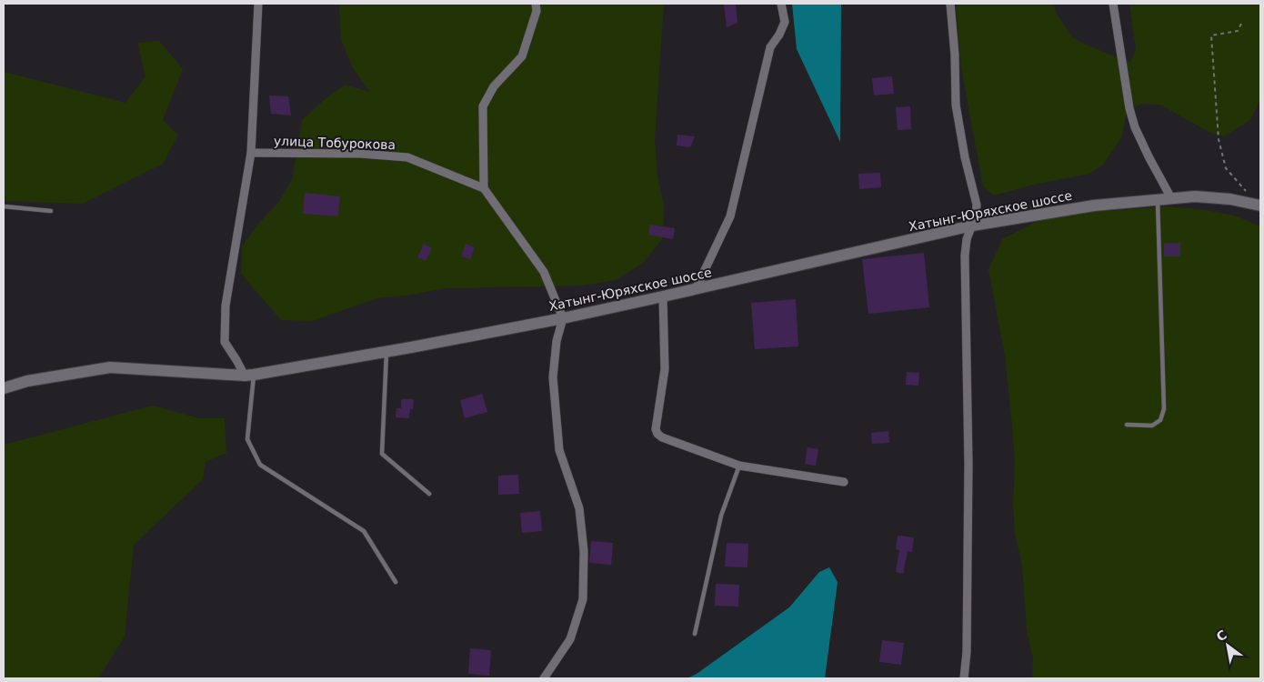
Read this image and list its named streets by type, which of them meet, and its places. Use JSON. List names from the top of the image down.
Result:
{
  "streets": {
    "street": ["улица Тобурокова", "Хатынг-Юряхское шоссе"]
  },
  "north": "top left"
}
